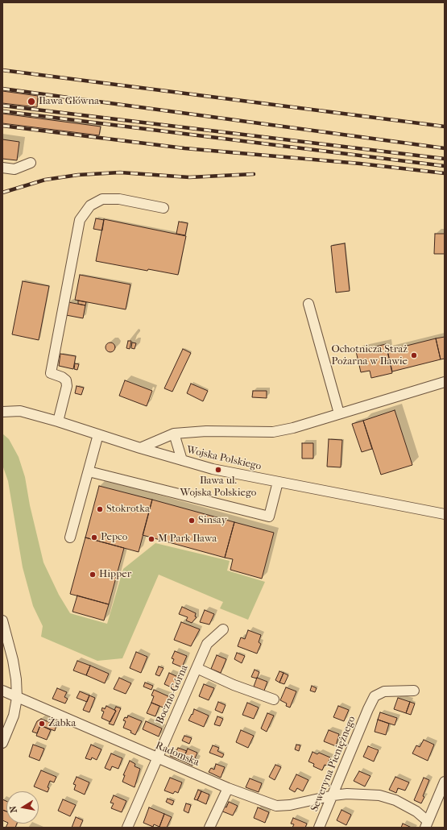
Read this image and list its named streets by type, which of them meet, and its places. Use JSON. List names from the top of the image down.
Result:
{
  "streets": {
    "street": [
      "Wojska Polskiego",
      "Boczno-Górna",
      "Radomska",
      "Seweryna Pieniężnego"
    ]
  },
  "crossings": [
    ["Boczno-Górna", "Radomska"],
    ["Radomska", "Seweryna Pieniężnego"]
  ],
  "places": [
    "Iława Główna",
    "Ochotnicza Straż Pożarna w Iławie",
    "Iława ul. Wojska Polskiego",
    "Stokrotka",
    "Sinsay",
    "Pepco",
    "M Park Iława",
    "Hipper",
    "Żabka"
  ],
  "north": "left"
}
